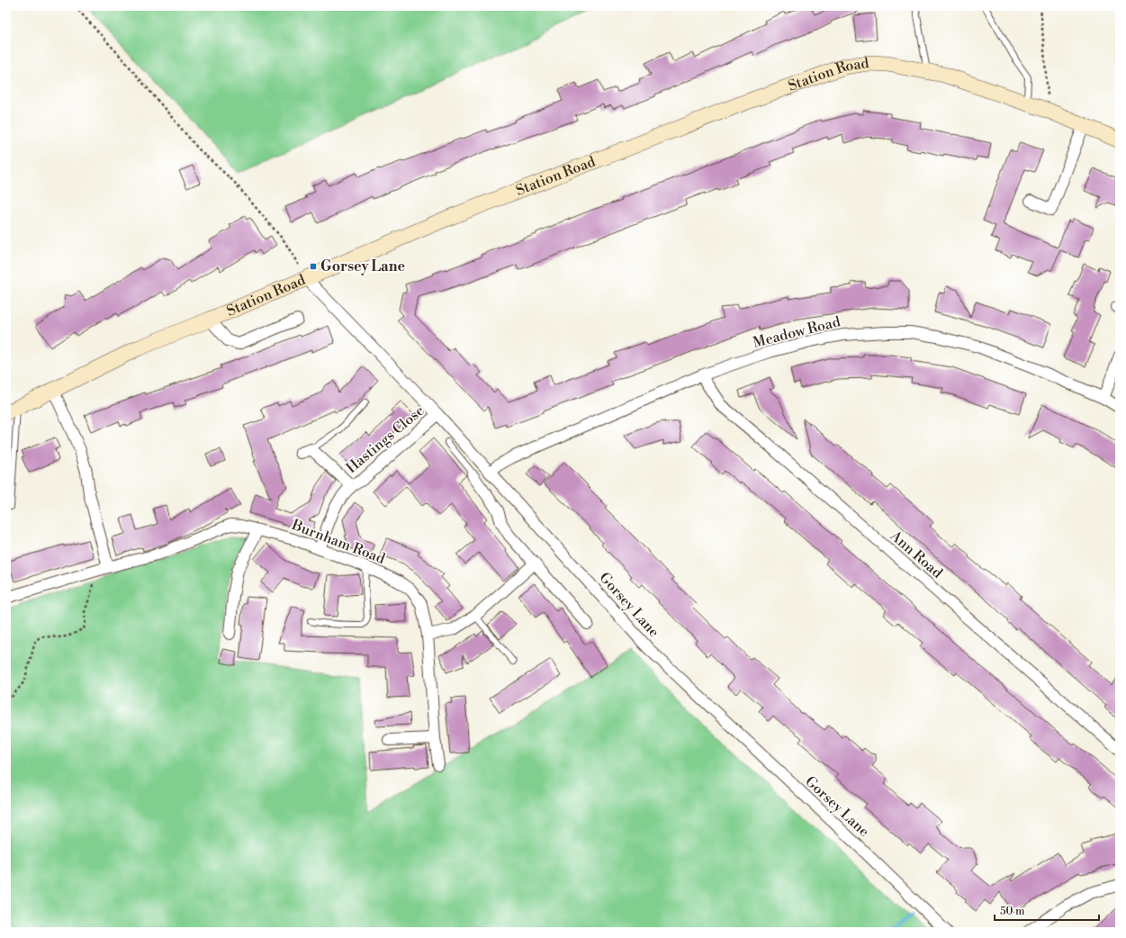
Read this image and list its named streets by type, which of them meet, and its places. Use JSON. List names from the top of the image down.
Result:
{
  "streets": {
    "street": [
      "Station Road",
      "Meadow Road",
      "Hastings Close",
      "Burnham Road",
      "Ann Road",
      "Gorsey Lane"
    ]
  },
  "crossings": [
    ["Station Road", "Gorsey Lane"],
    ["Meadow Road", "Ann Road"],
    ["Meadow Road", "Gorsey Lane"],
    ["Hastings Close", "Burnham Road"],
    ["Hastings Close", "Gorsey Lane"]
  ],
  "places": {
    "transit": ["Gorsey Lane"]
  },
  "scale_bar": "50 m"
}
